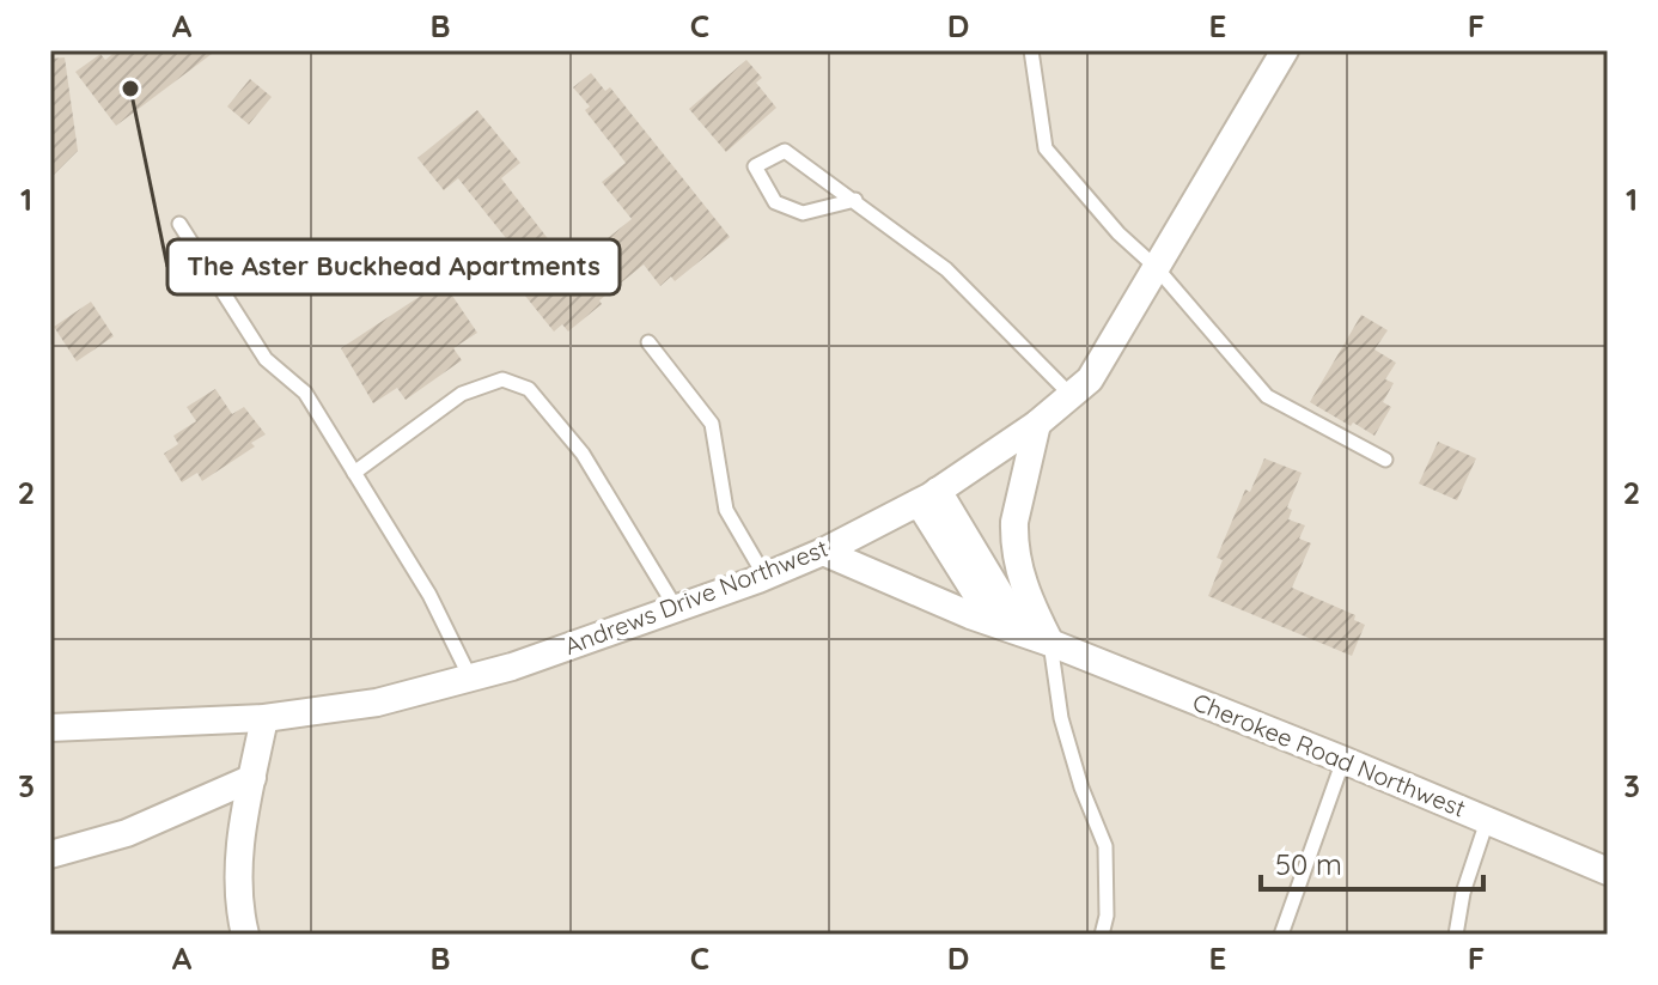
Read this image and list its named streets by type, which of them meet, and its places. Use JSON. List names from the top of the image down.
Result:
{
  "streets": {
    "street": ["Andrews Drive Northwest", "Cherokee Road Northwest"]
  },
  "crossings": [
    ["Andrews Drive Northwest", "Cherokee Road Northwest"]
  ],
  "places": ["The Aster Buckhead Apartments"],
  "scale_bar": "50 m",
  "grid": {
    "columns": [
      "A",
      "B",
      "C",
      "D",
      "E",
      "F"
    ],
    "rows": ["1", "2", "3"]
  }
}
